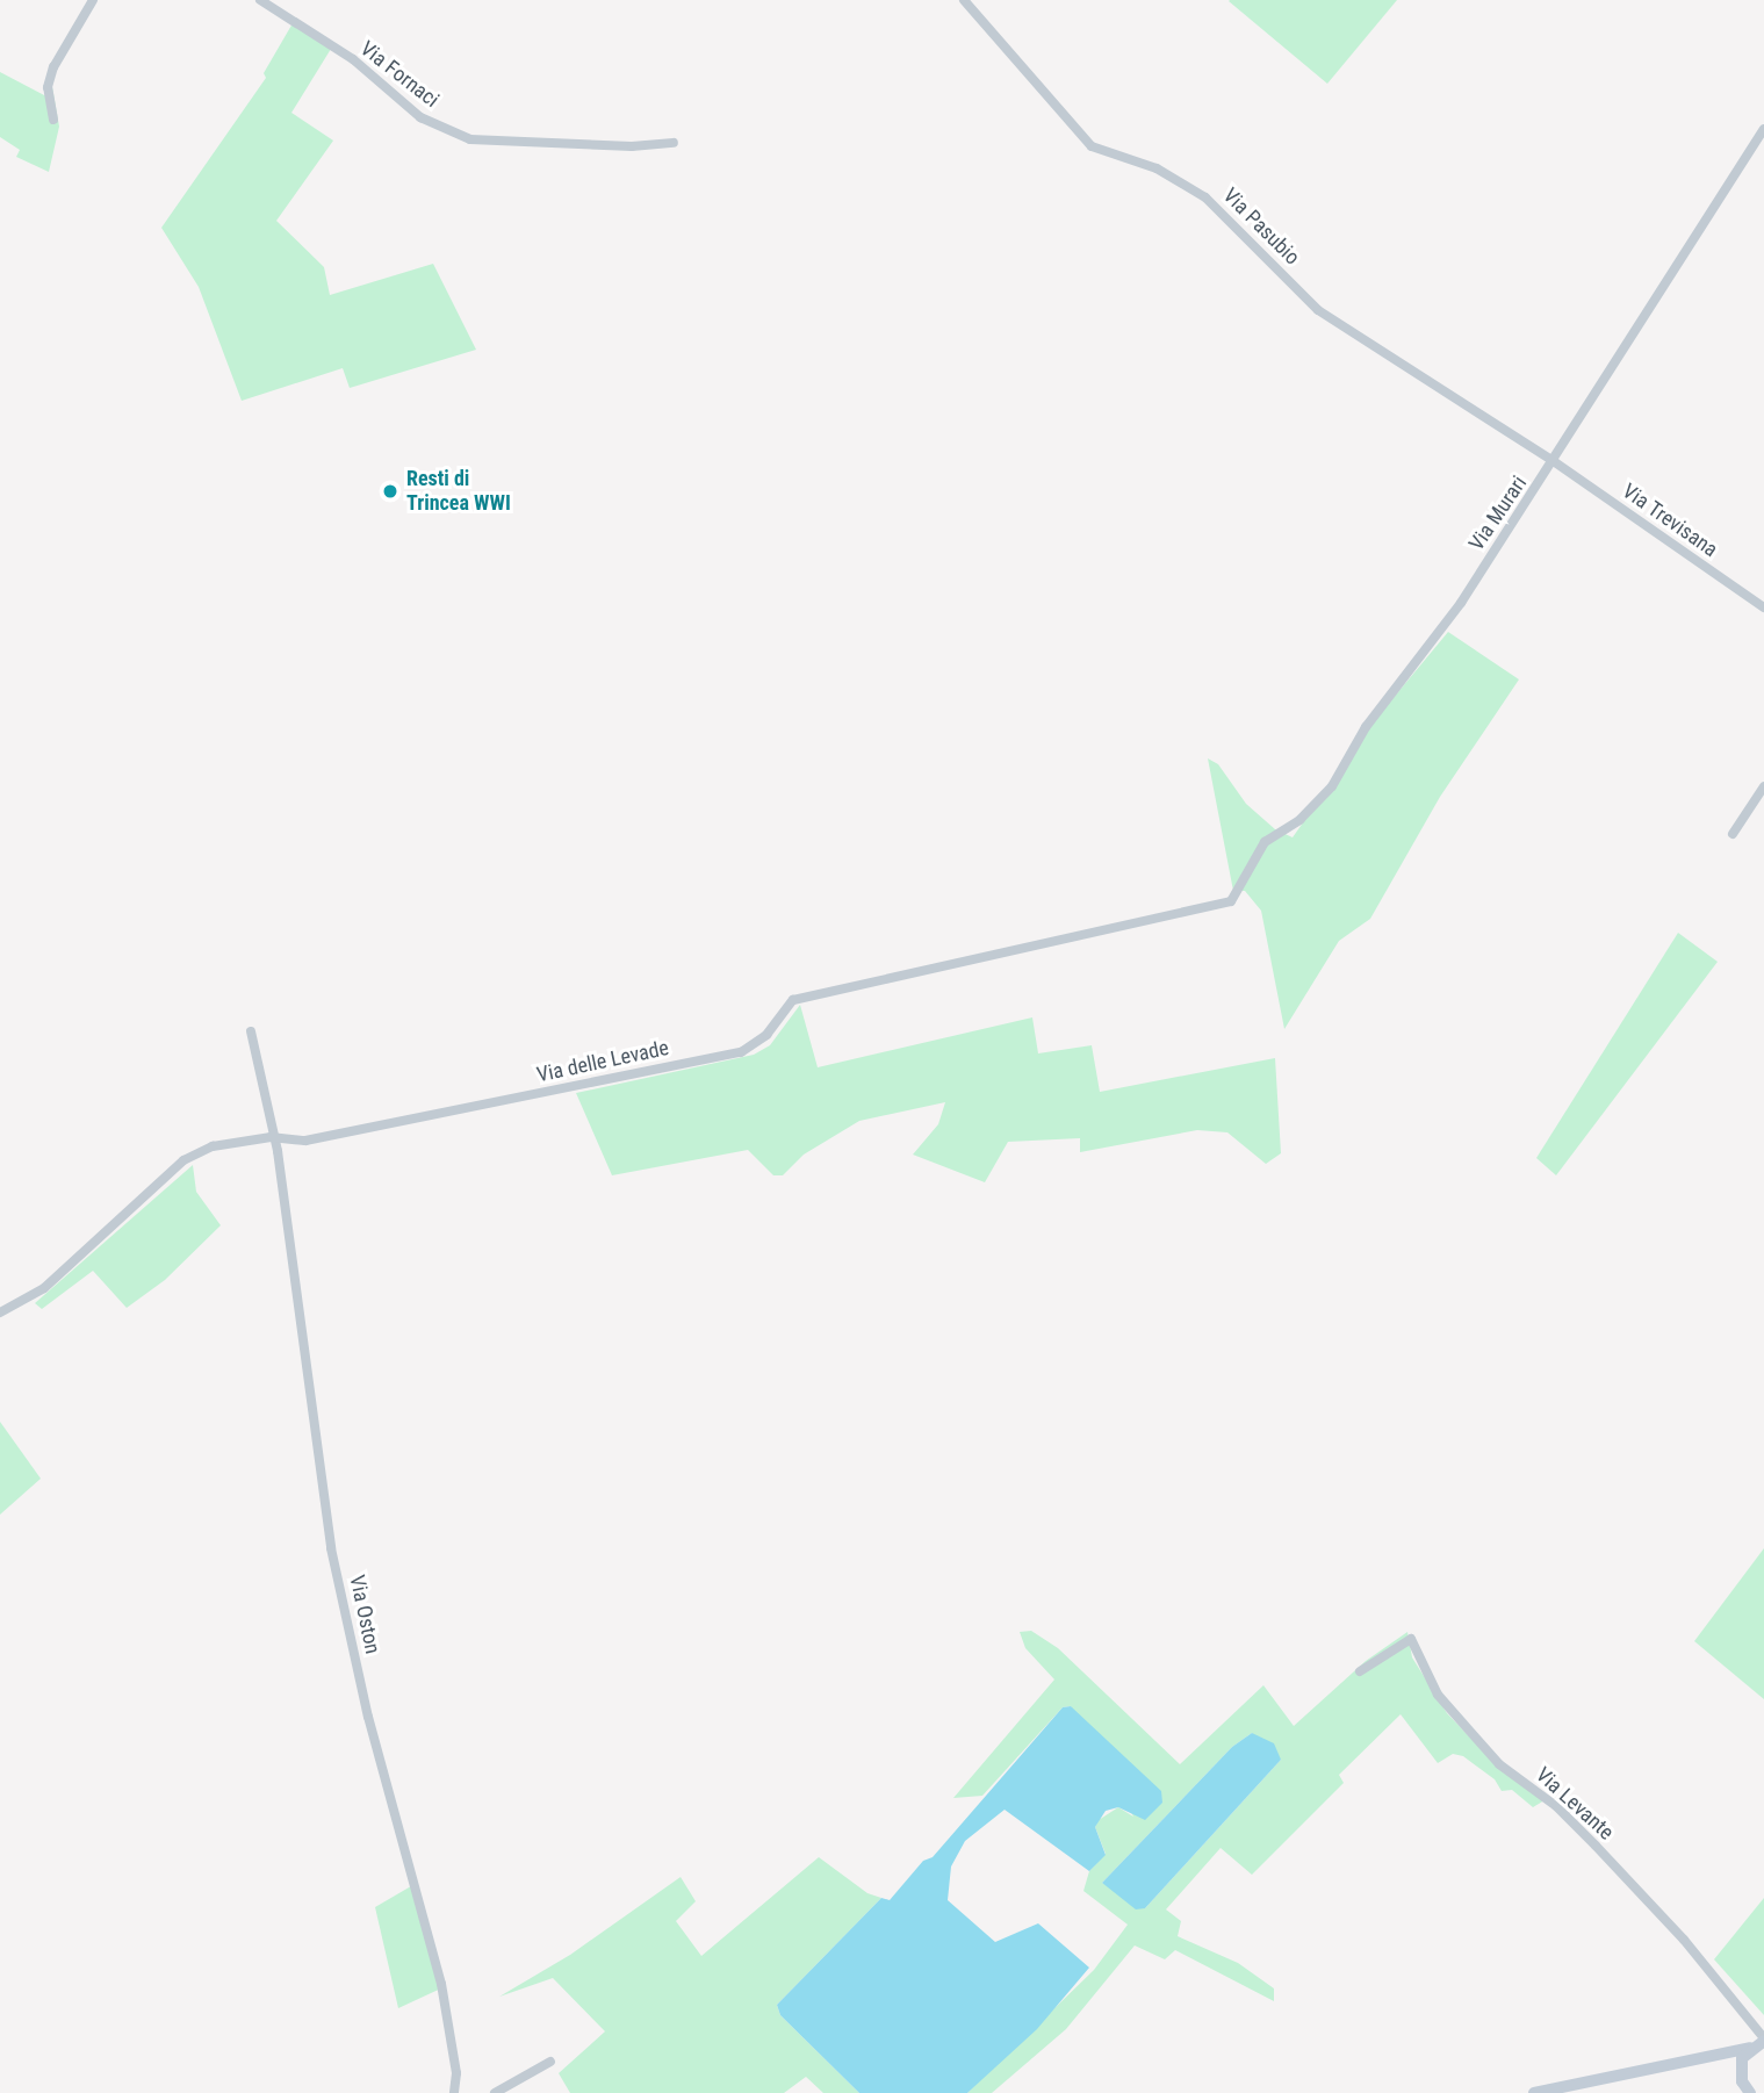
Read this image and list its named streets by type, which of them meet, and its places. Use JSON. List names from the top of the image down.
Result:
{
  "streets": {
    "street": [
      "Via Fornaci",
      "Via Pasubio",
      "Via Murari",
      "Via Trevisana",
      "Via delle Levade",
      "Via Oston",
      "Via Levante"
    ]
  },
  "crossings": [
    ["Via Pasubio", "Via Murari"],
    ["Via Pasubio", "Via Trevisana"],
    ["Via Murari", "Via Trevisana"],
    ["Via Murari", "Via delle Levade"],
    ["Via delle Levade", "Via Oston"]
  ],
  "places": ["Resti di Trincea WWI"]
}
